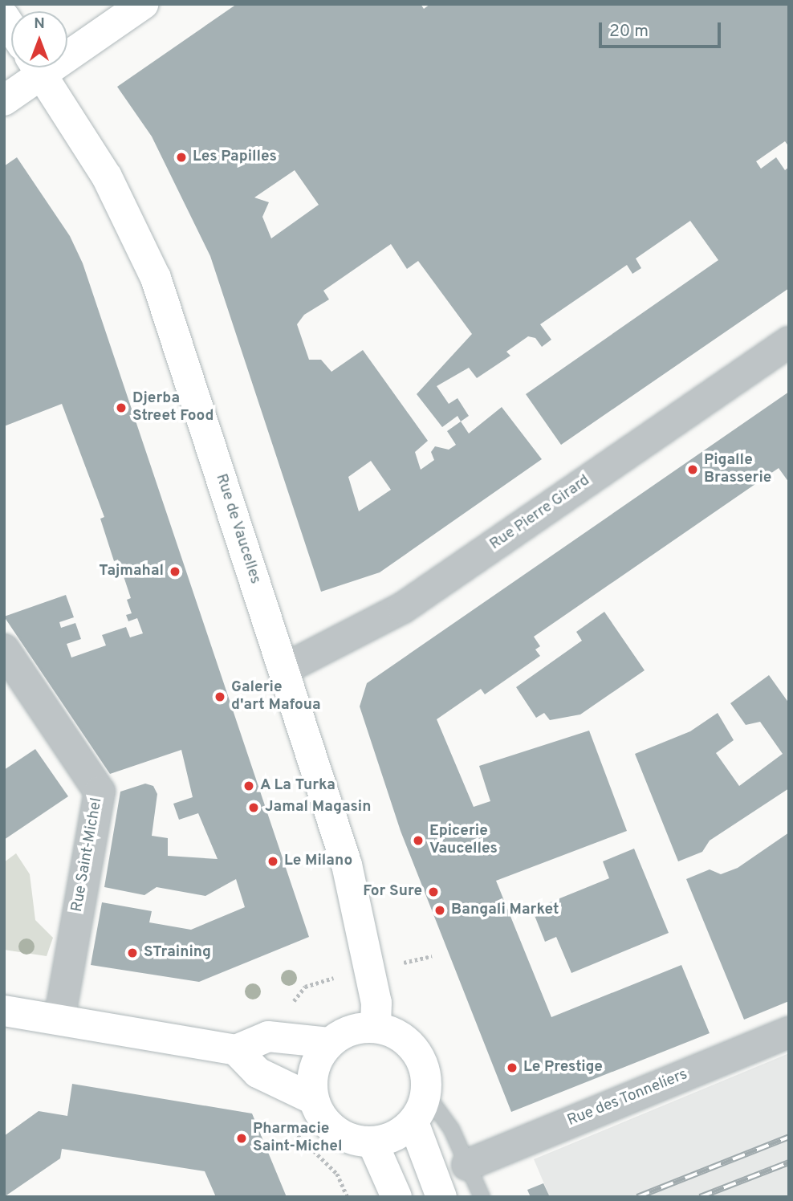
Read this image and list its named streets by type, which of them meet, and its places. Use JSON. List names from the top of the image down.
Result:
{
  "streets": {
    "main road": ["Rue de Vaucelles"],
    "street": ["Rue Pierre Girard", "Rue Saint-Michel", "Rue des Tonneliers"]
  },
  "crossings": [
    ["Rue Pierre Girard", "Rue de Vaucelles"]
  ],
  "places": [
    "Les Papilles",
    "Djerba Street Food",
    "Pigalle Brasserie",
    "Tajmahal",
    "Galerie d'art Mafoua",
    "A La Turka",
    "Jamal Magasin",
    "Epicerie Vaucelles",
    "Le Milano",
    "For Sure",
    "Bangali Market",
    "STraining",
    "Le Prestige",
    "Pharmacie Saint-Michel"
  ],
  "scale_bar": "20 m",
  "north": "top"
}
